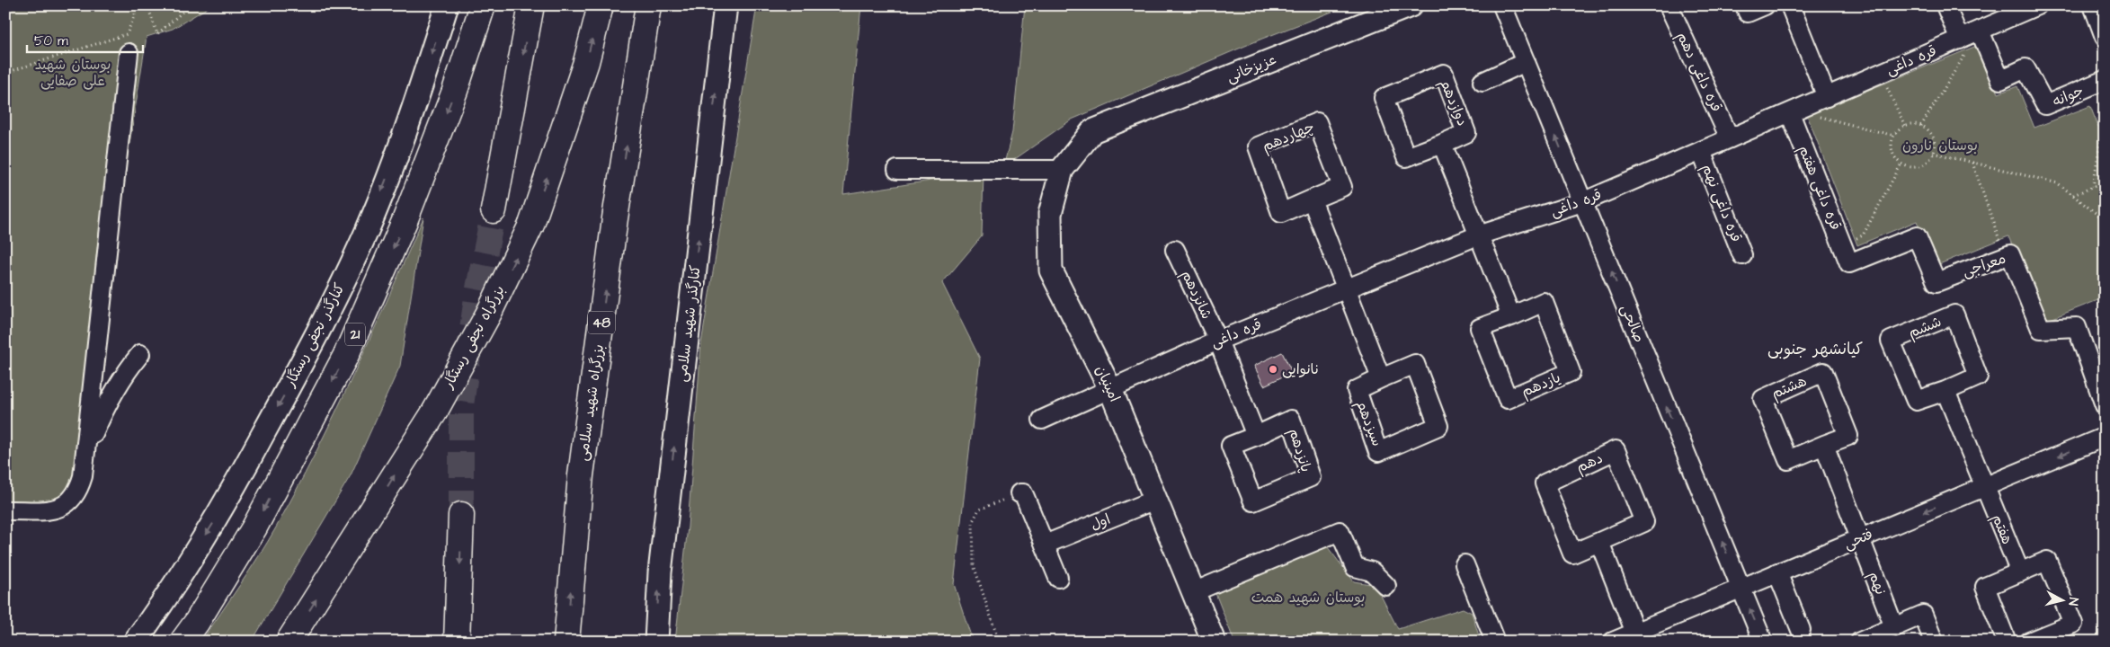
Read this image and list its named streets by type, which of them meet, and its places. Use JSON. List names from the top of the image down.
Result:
{
  "streets": {
    "highway": [
      "48",
      "21",
      "بزرگراه نجفی رستگار",
      "بزرگراه شهید سلامی"
    ],
    "main road": [
      "عزیزخانی",
      "کنارگذر شهید سلامی",
      "کنارگذر نجفی رستگار",
      "امینیان"
    ],
    "street": [
      "قره داغی",
      "قره داغی دهم",
      "جوانه",
      "دوازدهم",
      "چهاردهم",
      "قره داغی هفتم",
      "قره داغی نهم",
      "معراجی",
      "شانزدهم",
      "صالحی",
      "ششم",
      "یازدهم",
      "هشتم",
      "سیزدهم",
      "پانزدهم",
      "دهم",
      "اول",
      "هفتم",
      "فتحی",
      "نهم"
    ]
  },
  "crossings": [
    ["قره داغی", "قره داغی دهم"],
    ["قره داغی", "جوانه"],
    ["قره داغی", "دوازدهم"],
    ["قره داغی", "قره داغی هفتم"],
    ["قره داغی", "قره داغی نهم"],
    ["قره داغی", "شانزدهم"],
    ["قره داغی", "صالحی"],
    ["قره داغی", "امینیان"],
    ["عزیزخانی", "امینیان"],
    ["قره داغی هفتم", "معراجی"],
    ["صالحی", "فتحی"],
    ["امینیان", "اول"],
    ["هفتم", "فتحی"],
    ["فتحی", "نهم"]
  ],
  "one_way": ["کنارگذر شهید سلامی", "کنارگذر نجفی رستگار", "فتحی"],
  "districts": ["کیانشهر جنوبی"],
  "parks": ["بوستان شهید علی صفایی", "بوستان نارون", "بوستان شهید همت"],
  "places": ["نانوایی"],
  "scale_bar": "50 m",
  "north": "right"
}
